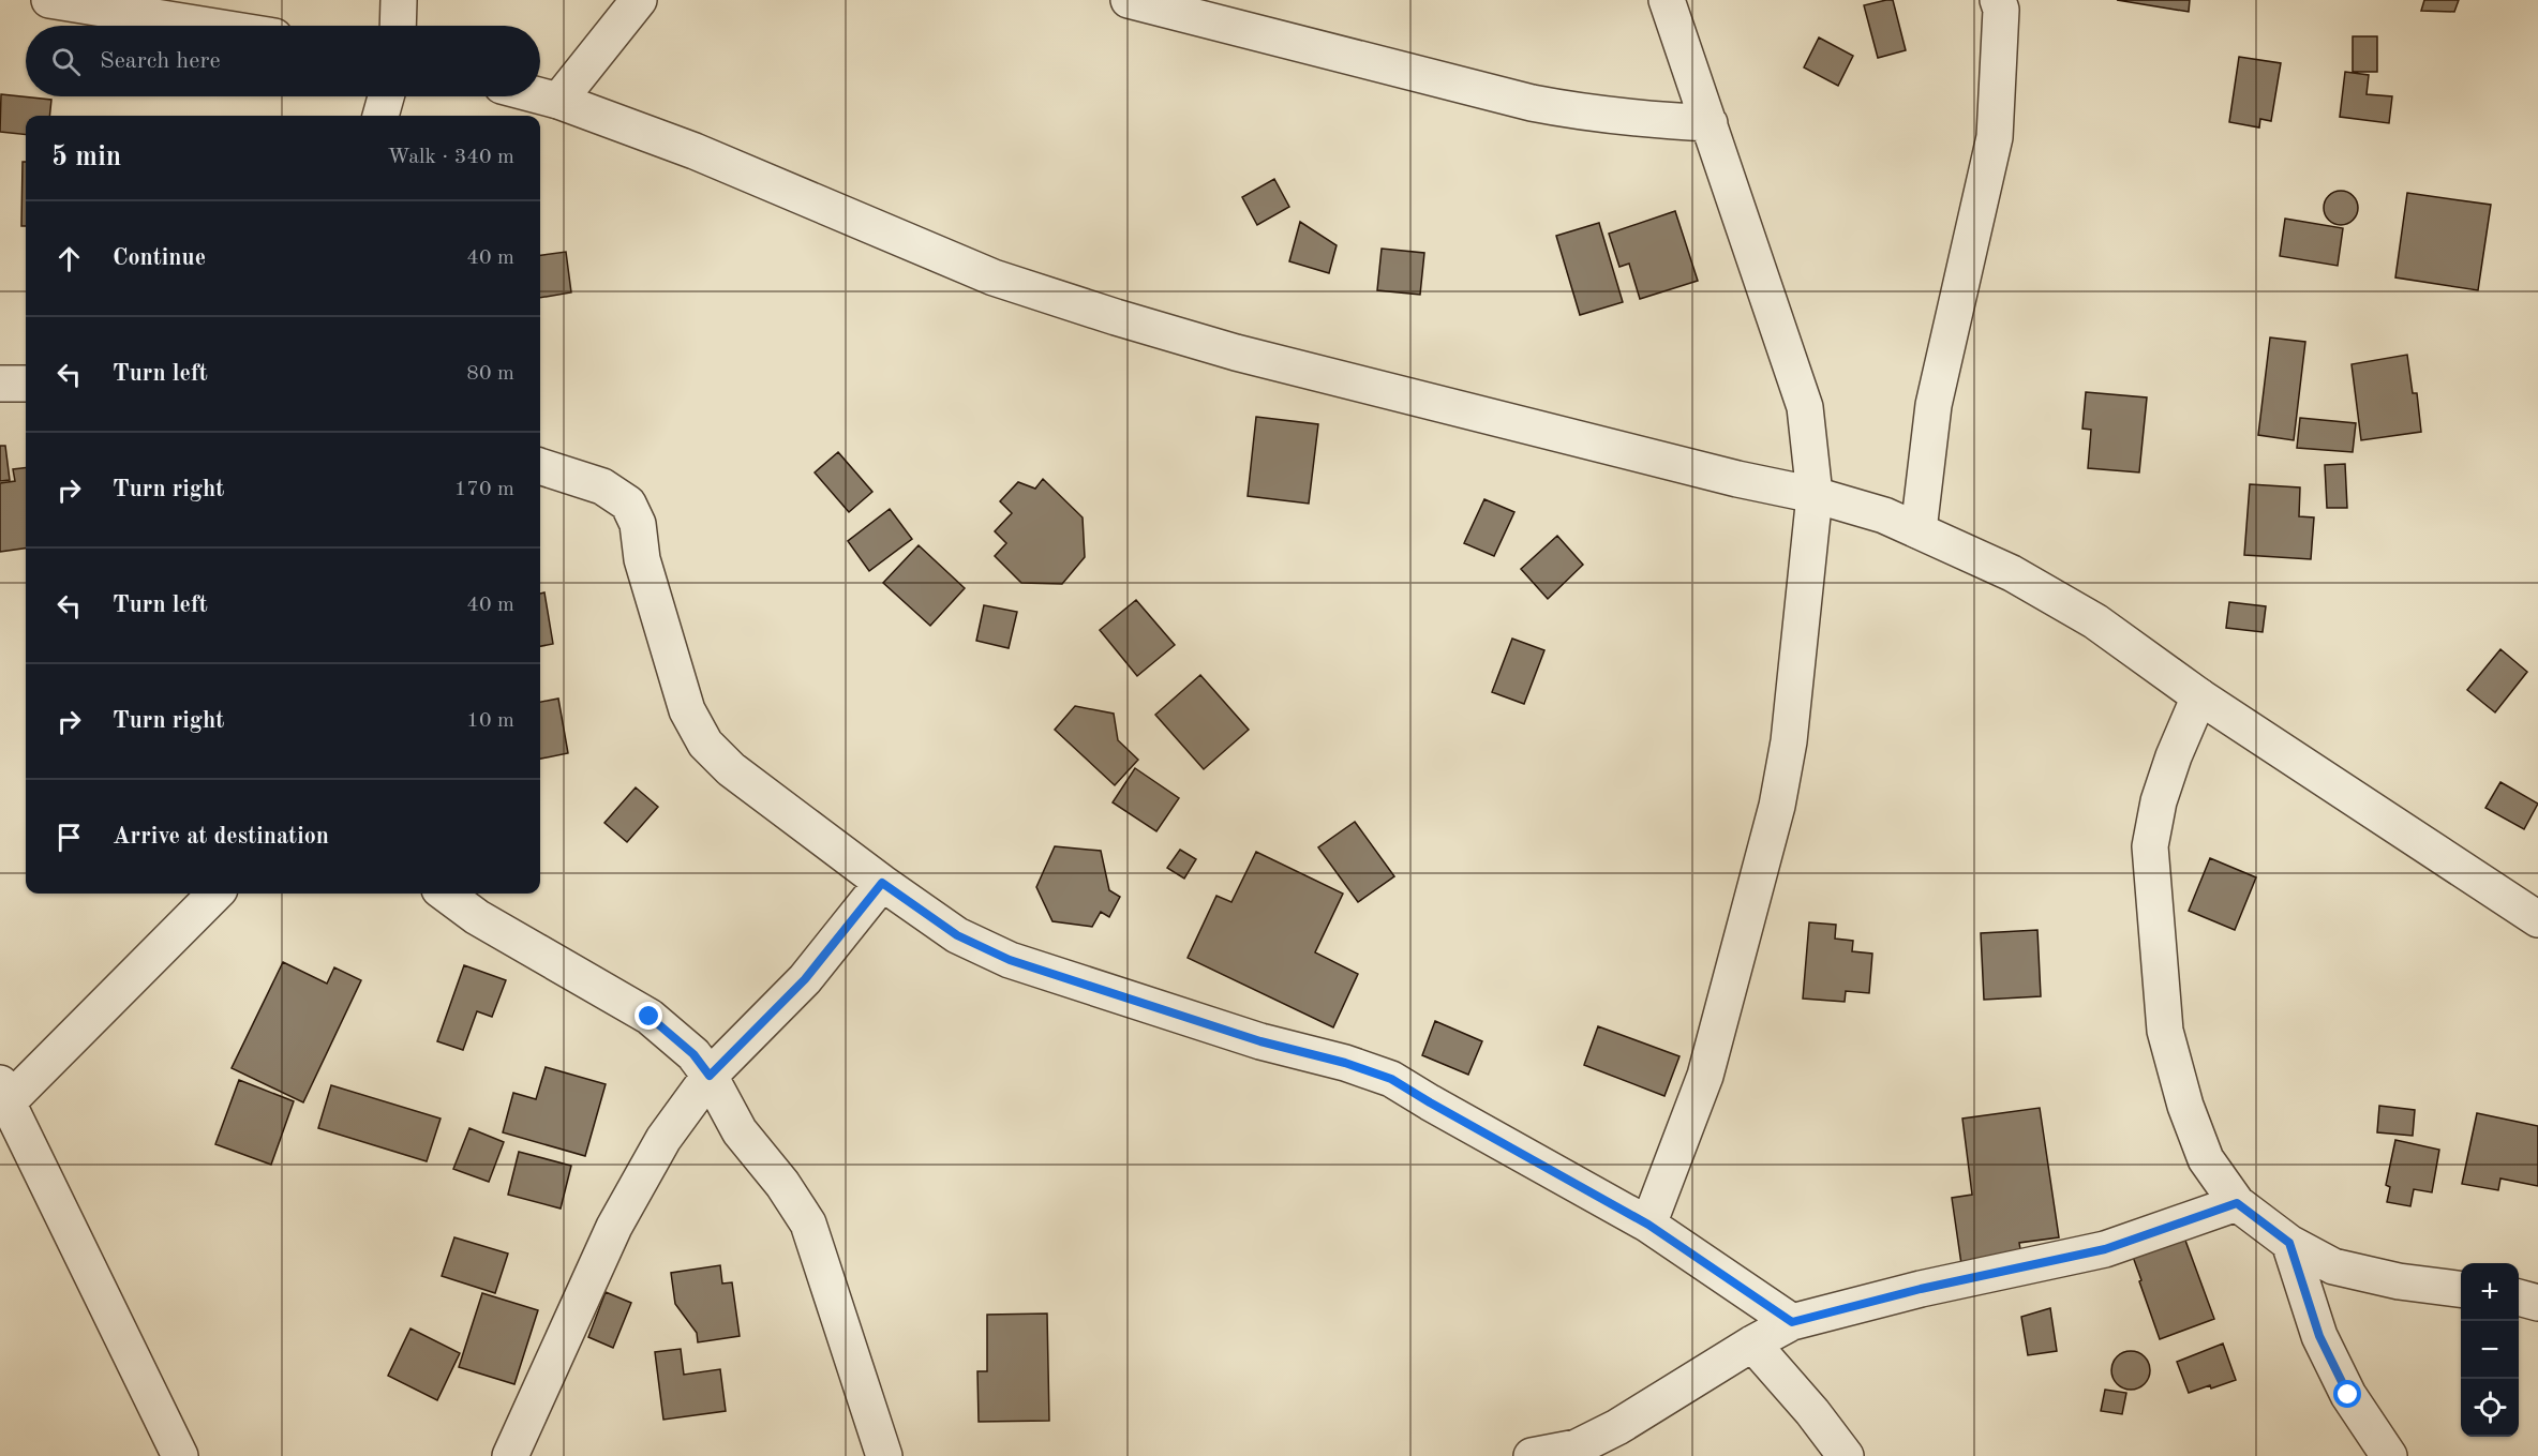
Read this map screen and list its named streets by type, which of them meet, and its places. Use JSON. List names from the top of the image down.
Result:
{
  "page": {
    "search": "Search here",
    "heading": ["5 min", "Walk · 340 m"],
    "list": [
      ["Continue", "40 m"],
      ["Turn left", "80 m"],
      ["Turn right", "170 m"],
      ["Turn left", "40 m"],
      ["Turn right", "10 m"],
      "Arrive at destination"
    ],
    "map_buttons": ["+", "−"]
  }
}
